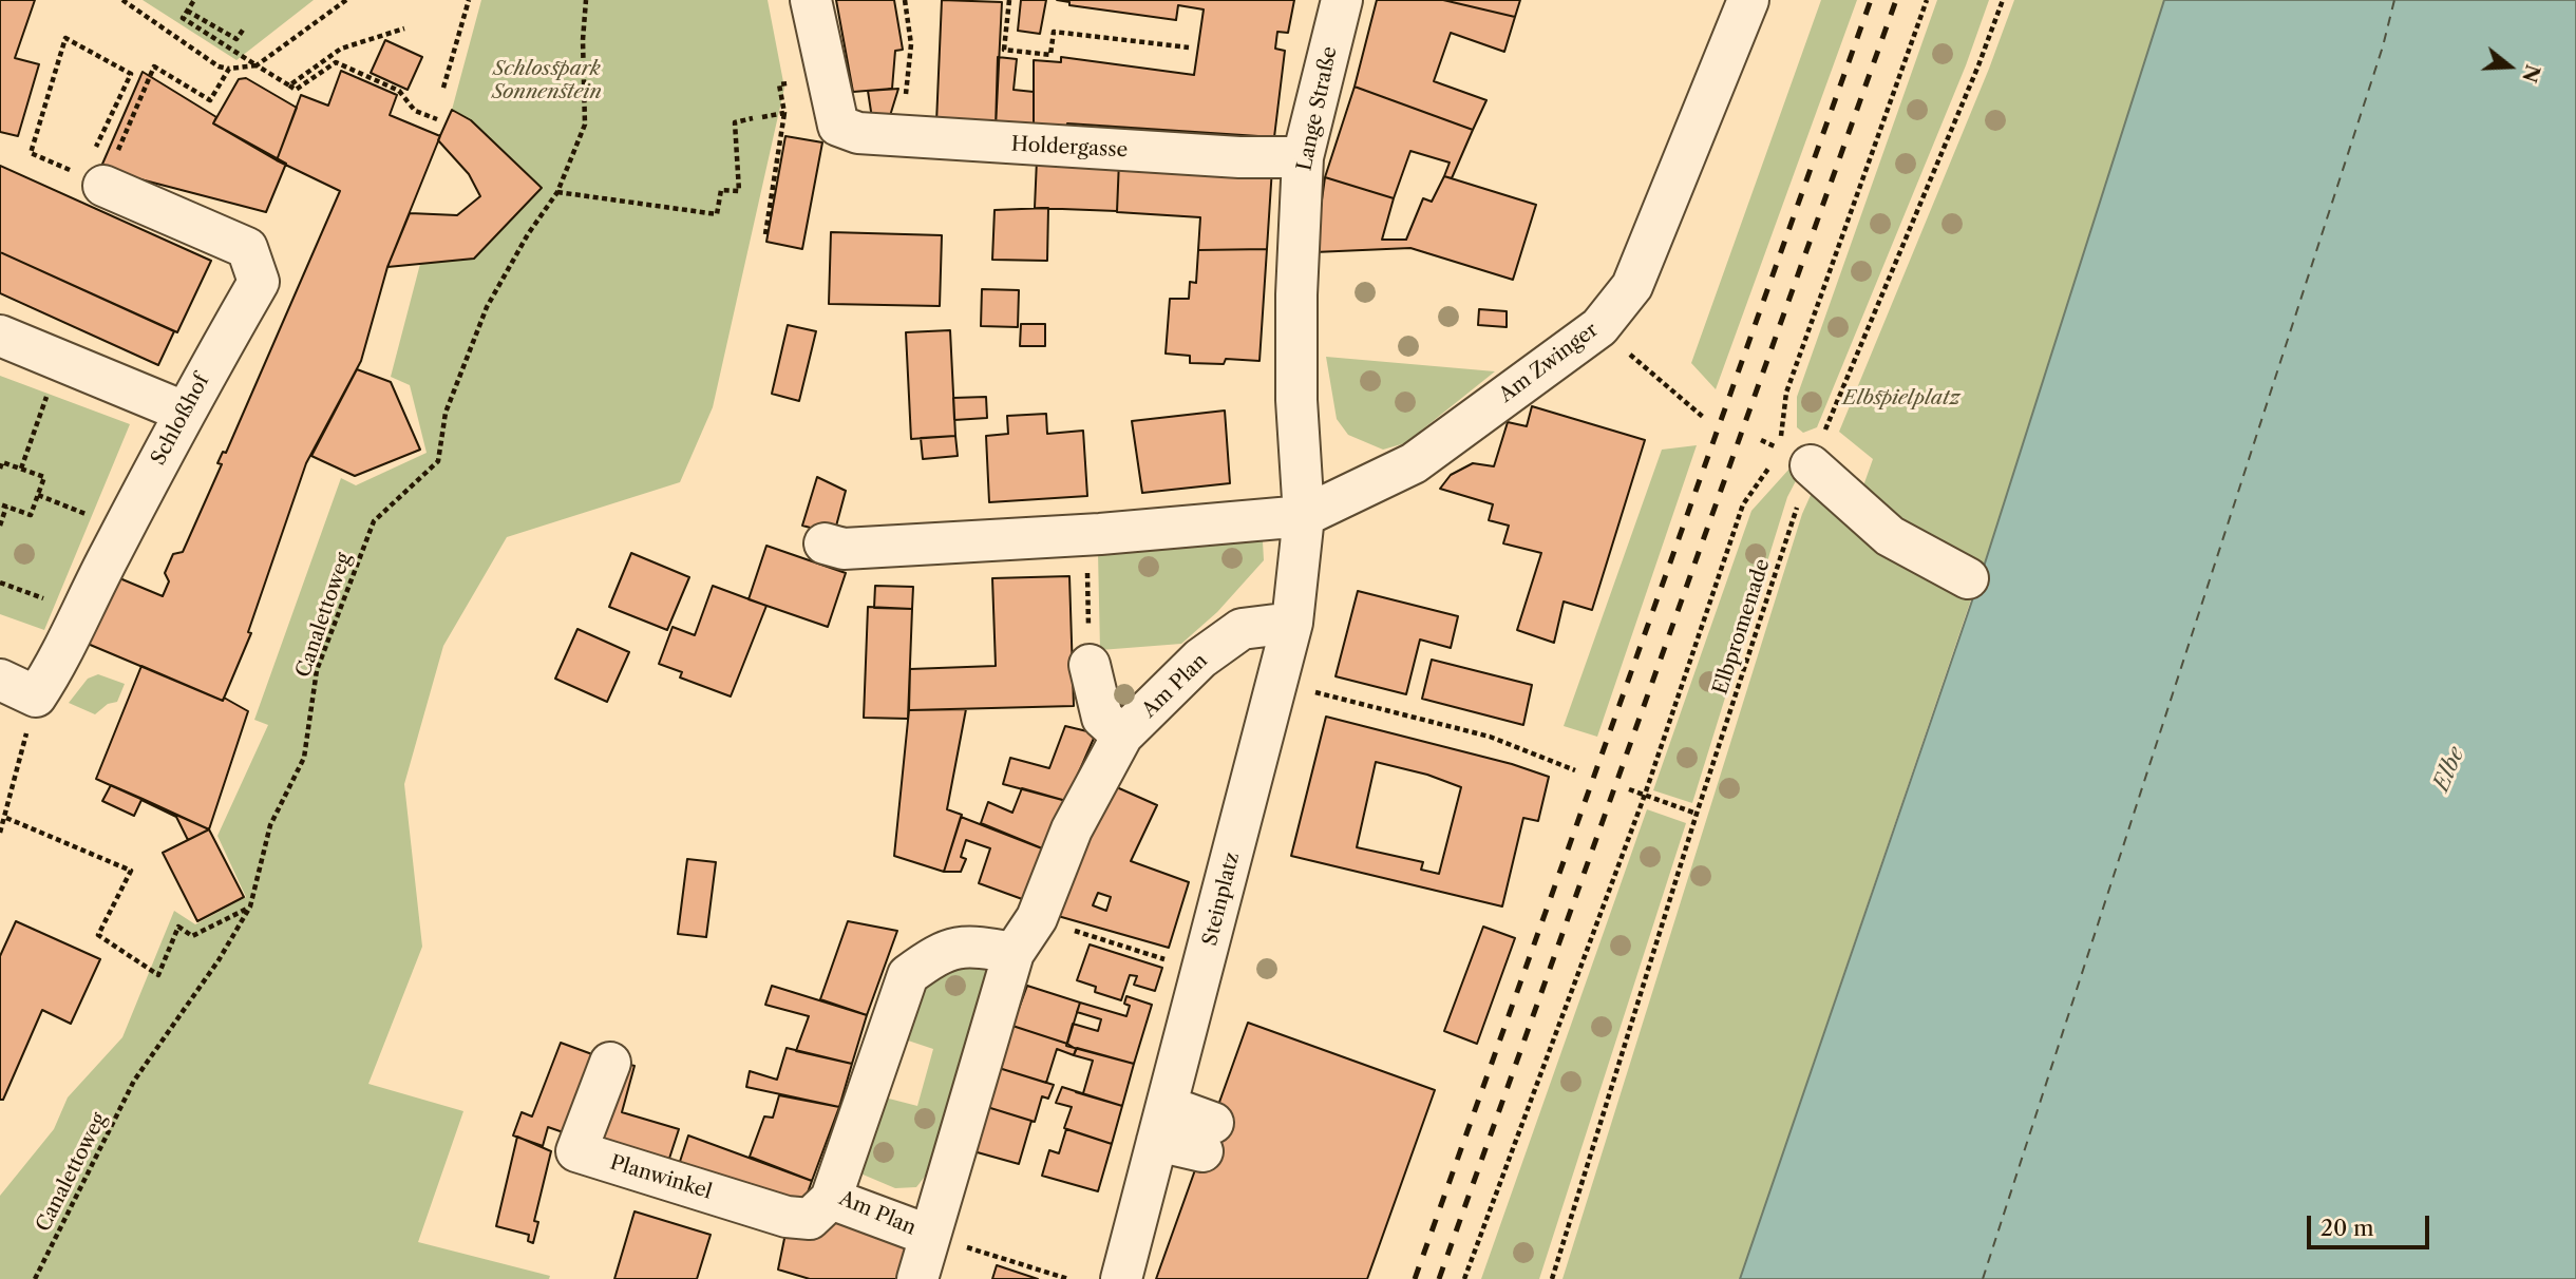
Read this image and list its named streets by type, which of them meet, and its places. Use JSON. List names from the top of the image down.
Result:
{
  "streets": {
    "street": [
      "Lange Straße",
      "Holdergasse",
      "Am Zwinger",
      "Schloßhof",
      "Am Plan",
      "Steinplatz",
      "Planwinkel"
    ],
    "path": ["Canalettoweg", "Elbpromenade"]
  },
  "crossings": [
    ["Lange Straße", "Holdergasse"],
    ["Lange Straße", "Steinplatz"],
    ["Am Zwinger", "Steinplatz"],
    ["Am Plan", "Steinplatz"],
    ["Am Plan", "Planwinkel"]
  ],
  "water": ["Elbe"],
  "parks": ["Schlosspark Sonnenstein", "Elbspielplatz"],
  "scale_bar": "20 m",
  "north": "right"
}
